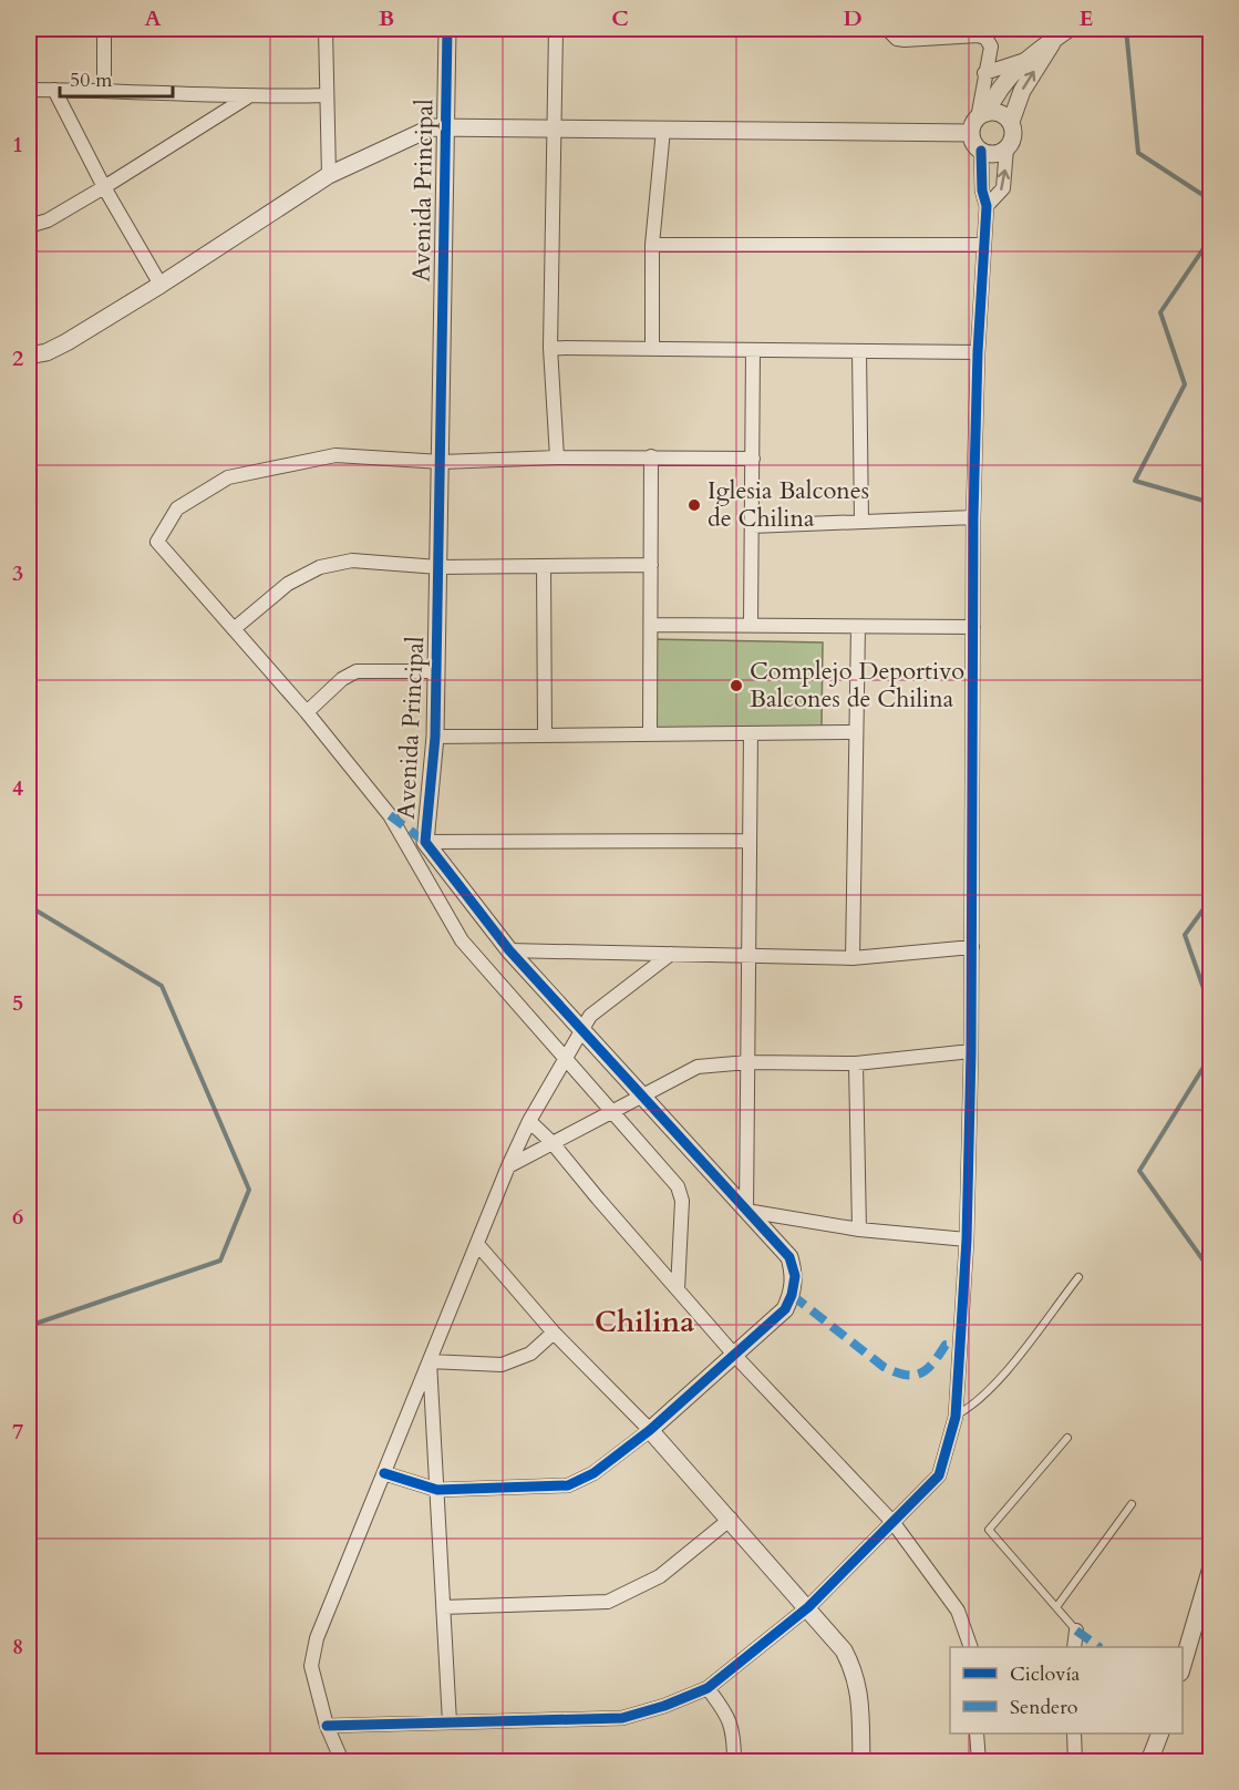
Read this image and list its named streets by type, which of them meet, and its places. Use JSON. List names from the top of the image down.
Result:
{
  "streets": {
    "street": ["Avenida Principal"]
  },
  "districts": ["Chilina"],
  "places": ["Iglesia Balcones de Chilina", "Complejo Deportivo Balcones de Chilina"],
  "legend": ["Ciclovía", "Sendero"],
  "scale_bar": "50 m",
  "grid": {
    "columns": [
      "A",
      "B",
      "C",
      "D",
      "E"
    ],
    "rows": [
      "1",
      "2",
      "3",
      "4",
      "5",
      "6",
      "7",
      "8"
    ]
  }
}
